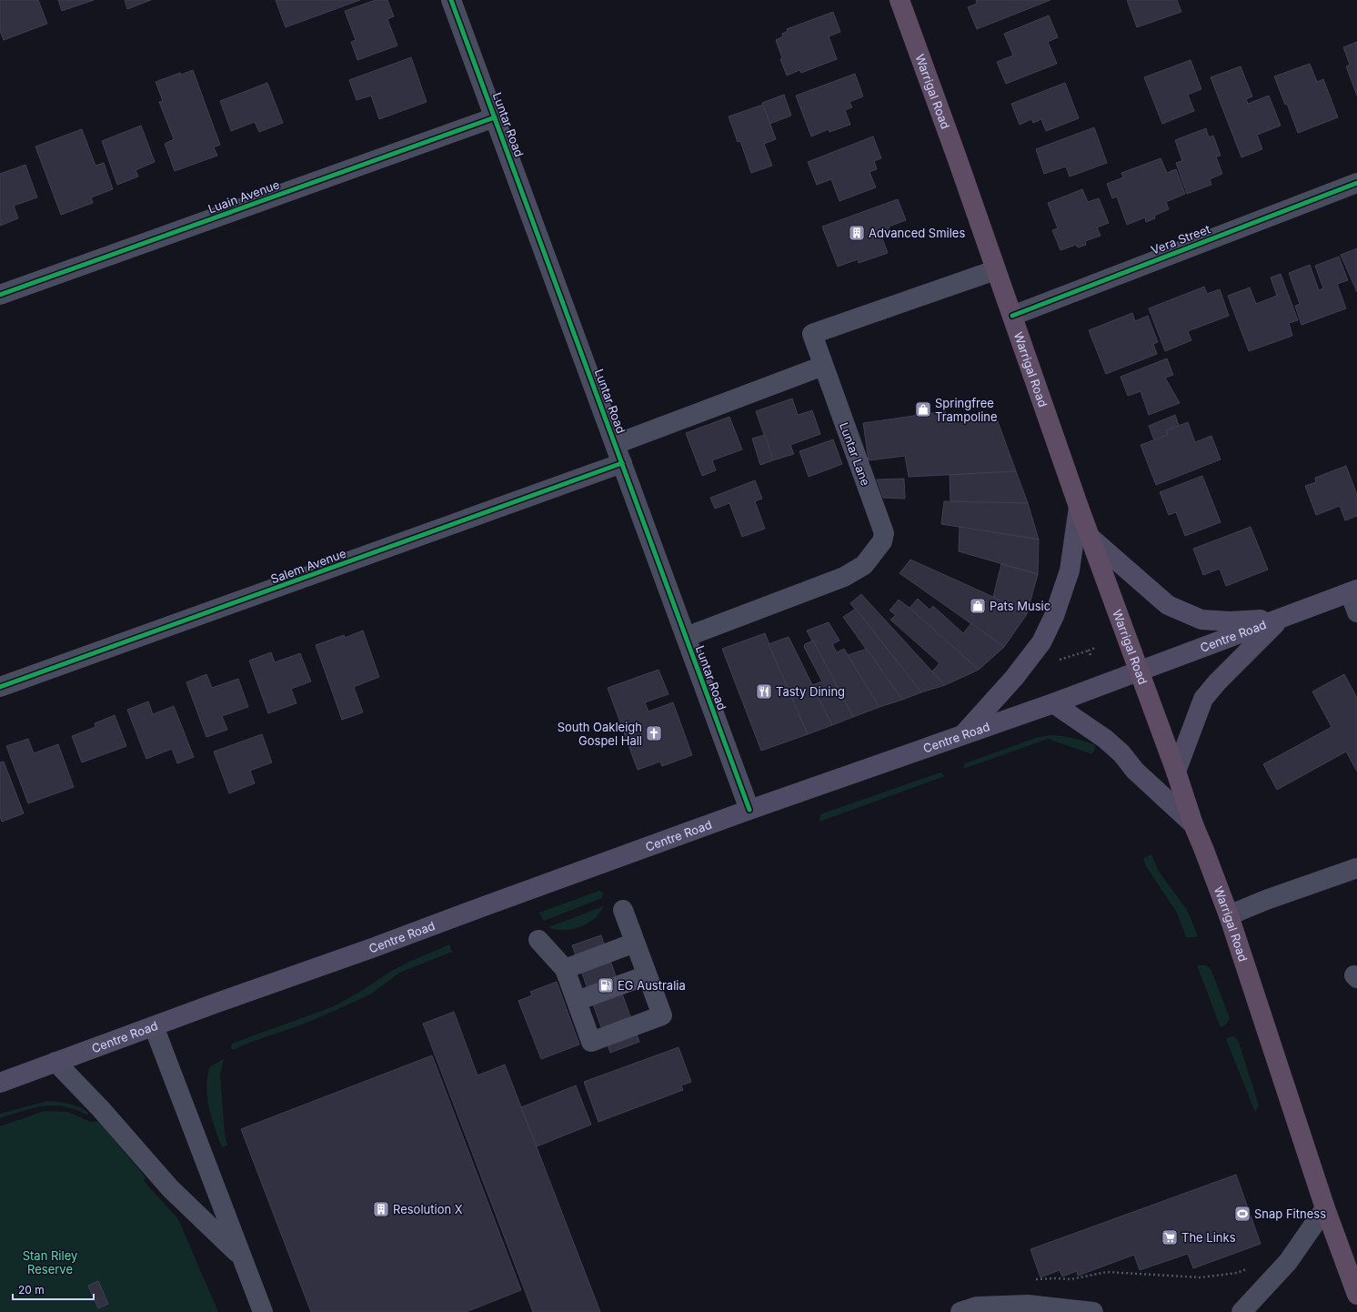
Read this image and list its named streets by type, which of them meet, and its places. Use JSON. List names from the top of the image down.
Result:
{
  "streets": {
    "highway": ["Warrigal Road"],
    "main road": ["Centre Road"],
    "street": [
      "Luntar Road",
      "Luain Avenue",
      "Vera Street",
      "Luntar Lane",
      "Salem Avenue"
    ]
  },
  "crossings": [
    ["Warrigal Road", "Vera Street"],
    ["Warrigal Road", "Luntar Lane"],
    ["Warrigal Road", "Centre Road"],
    ["Luntar Road", "Luain Avenue"],
    ["Luntar Road", "Luntar Lane"],
    ["Luntar Road", "Salem Avenue"],
    ["Luntar Road", "Centre Road"]
  ],
  "parks": ["Stan Riley Reserve"],
  "places": {
    "building": ["Advanced Smiles", "Resolution X"],
    "shop": ["Springfree Trampoline", "Pats Music"],
    "restaurant": ["Tasty Dining"],
    "church": ["South Oakleigh Gospel Hall"],
    "fuel station": ["EG Australia"],
    "sports": ["Snap Fitness"],
    "supermarket": ["The Links"]
  },
  "scale_bar": "20 m"
}
